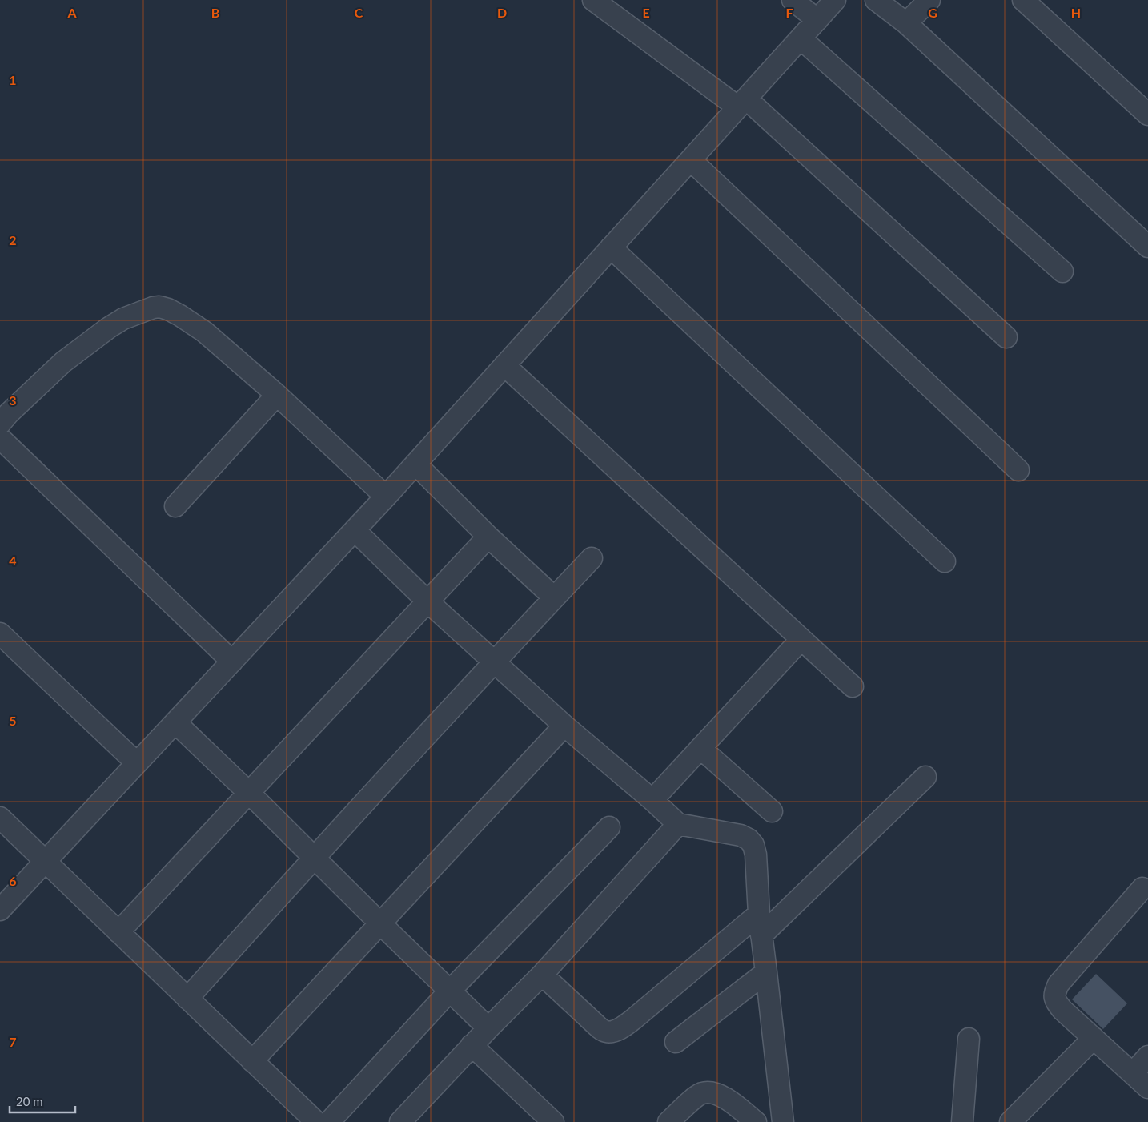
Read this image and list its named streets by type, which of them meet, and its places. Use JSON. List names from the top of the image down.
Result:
{
  "scale_bar": "20 m",
  "grid": {
    "columns": [
      "A",
      "B",
      "C",
      "D",
      "E",
      "F",
      "G",
      "H"
    ],
    "rows": [
      "1",
      "2",
      "3",
      "4",
      "5",
      "6",
      "7"
    ]
  }
}
